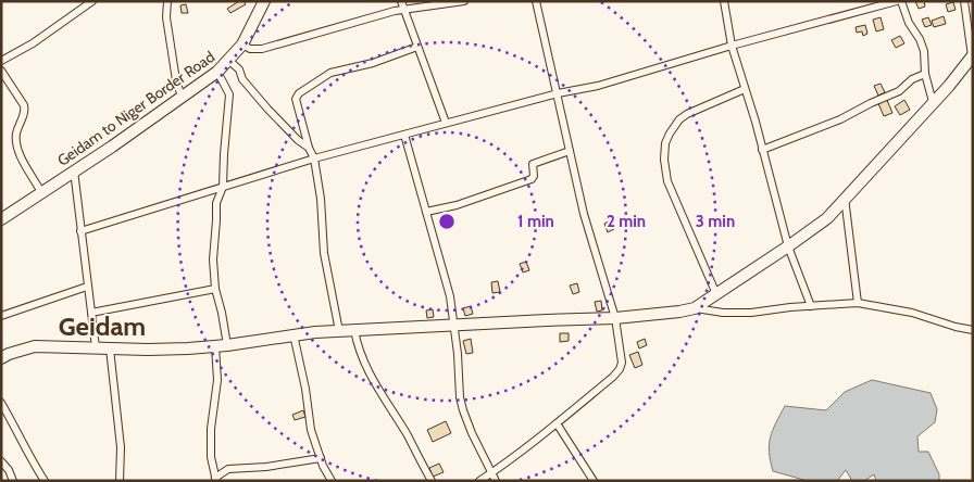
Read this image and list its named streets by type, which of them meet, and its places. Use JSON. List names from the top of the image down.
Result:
{
  "streets": {
    "main road": ["Geidam to Niger Border Road"]
  },
  "districts": ["Geidam"],
  "rings": ["1 min", "2 min", "3 min"]
}
